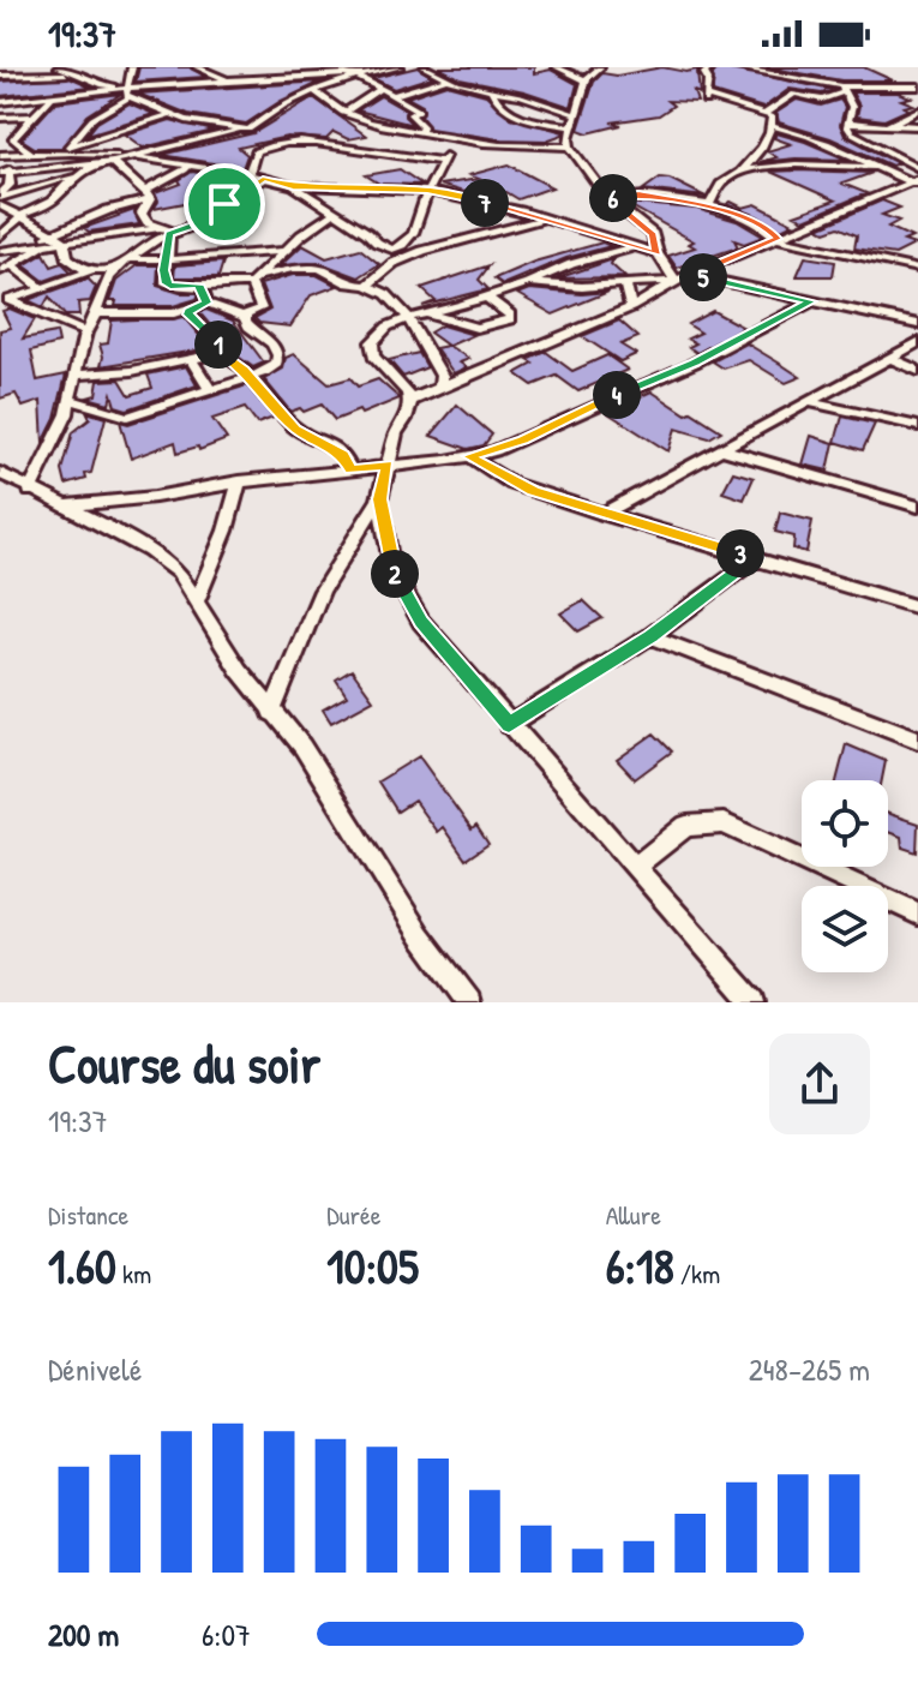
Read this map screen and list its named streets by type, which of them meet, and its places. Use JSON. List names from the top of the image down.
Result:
{
  "page": {
    "status": "19:37",
    "pins": [
      "6",
      "7",
      "5",
      "1",
      "4",
      "3",
      "2"
    ],
    "heading": ["Course du soir", "19:37"],
    "stats": [
      ["Distance", "1.60 km"],
      ["Durée", "10:05"],
      ["Allure", "6:18 /km"]
    ],
    "chart": ["Dénivelé", "248–265 m"],
    "list": [
      {
        "name": "200 m",
        "note": "6:07"
      }
    ]
  }
}
